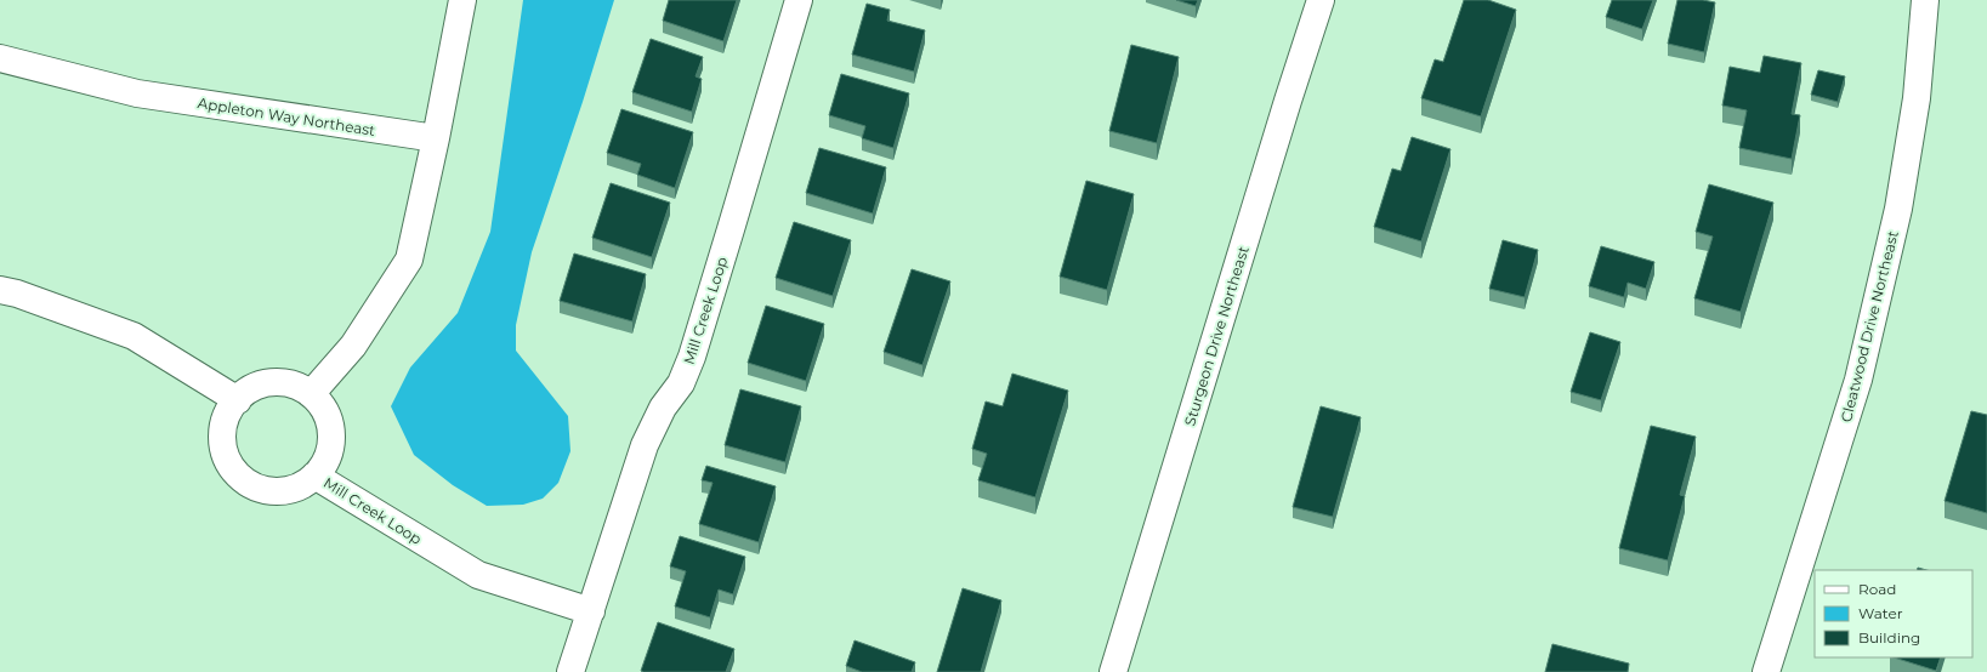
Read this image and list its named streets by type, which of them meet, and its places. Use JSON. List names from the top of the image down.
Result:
{
  "streets": {
    "street": [
      "Appleton Way Northeast",
      "Mill Creek Loop",
      "Cleatwood Drive Northeast",
      "Sturgeon Drive Northeast"
    ]
  },
  "legend": ["Road", "Water", "Building"]
}
